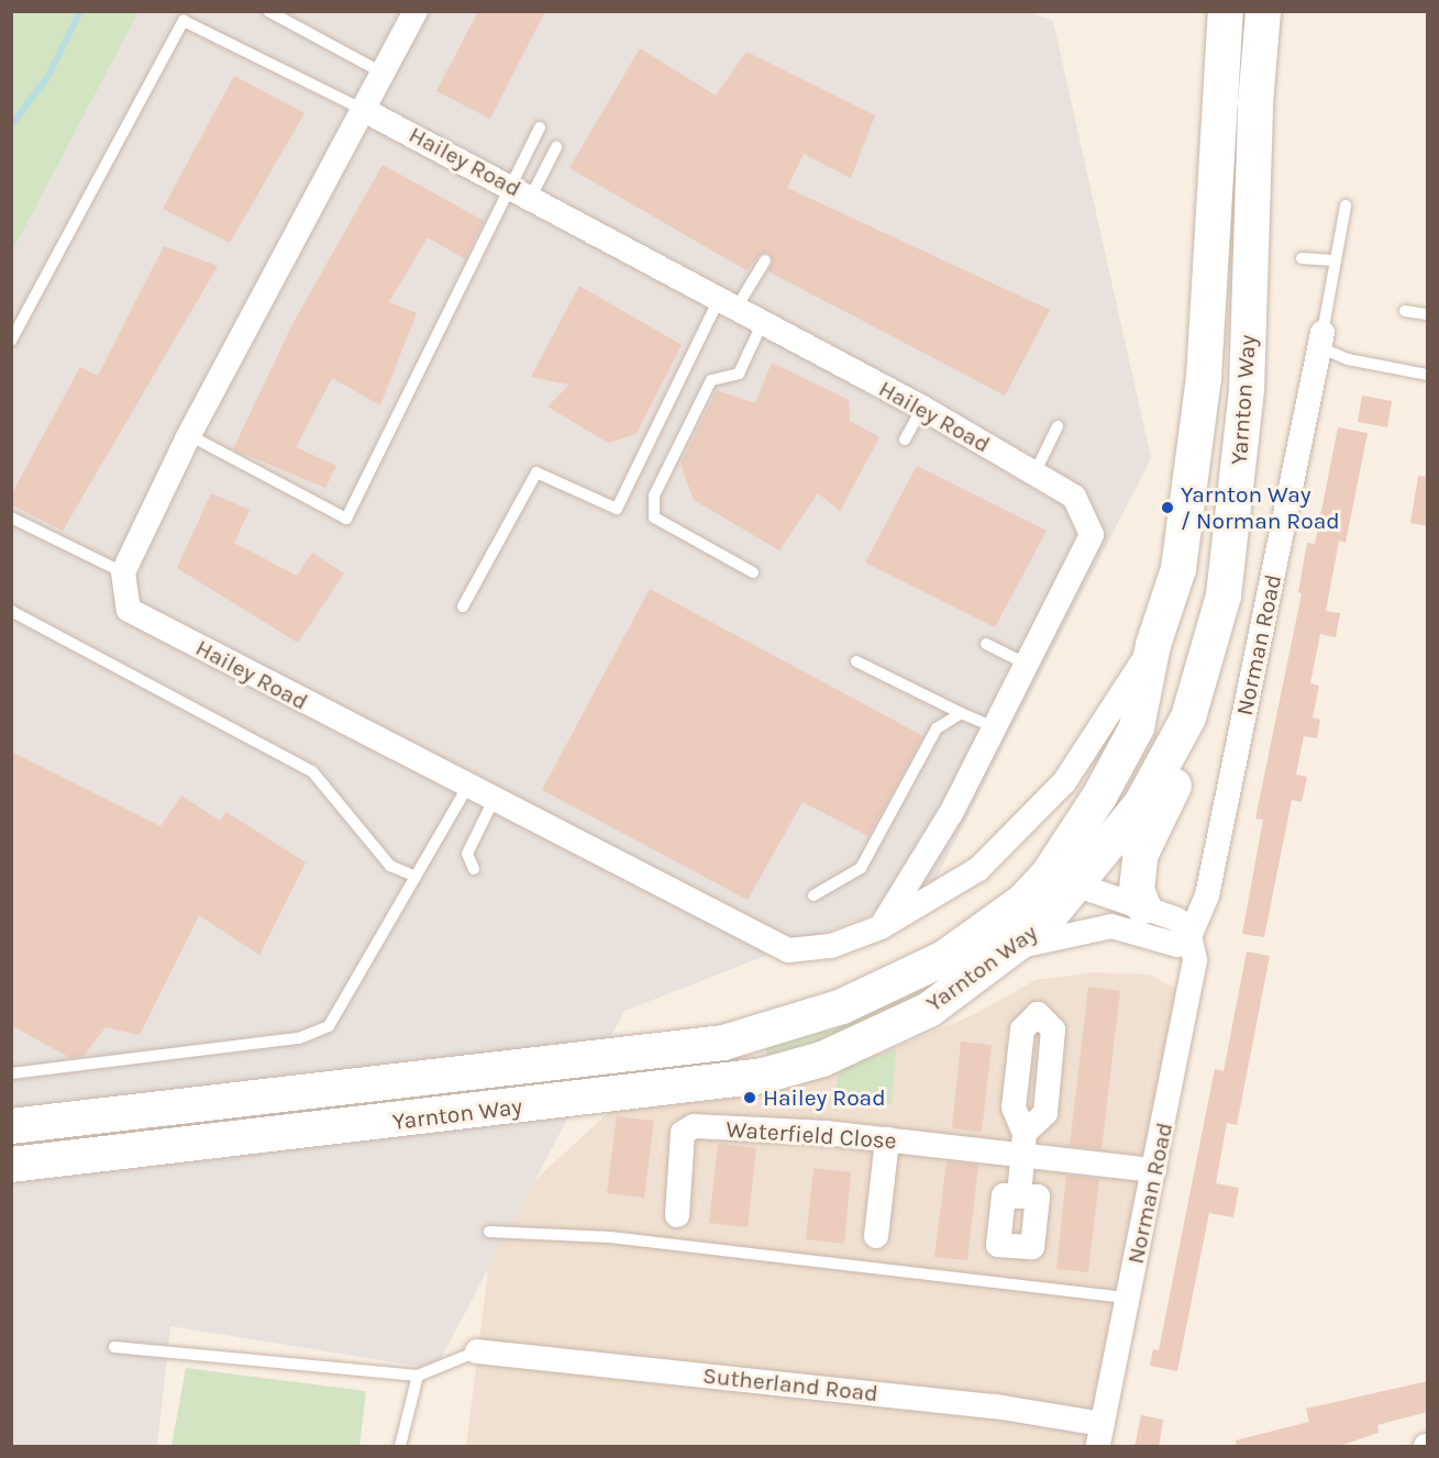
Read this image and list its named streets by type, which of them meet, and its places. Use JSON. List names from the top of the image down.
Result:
{
  "streets": {
    "street": [
      "Hailey Road",
      "Yarnton Way",
      "Norman Road",
      "Waterfield Close",
      "Sutherland Road"
    ]
  },
  "crossings": [
    ["Hailey Road", "Yarnton Way"],
    ["Norman Road", "Waterfield Close"],
    ["Norman Road", "Sutherland Road"]
  ],
  "places": ["Yarnton Way / Norman Road", "Hailey Road"]
}
